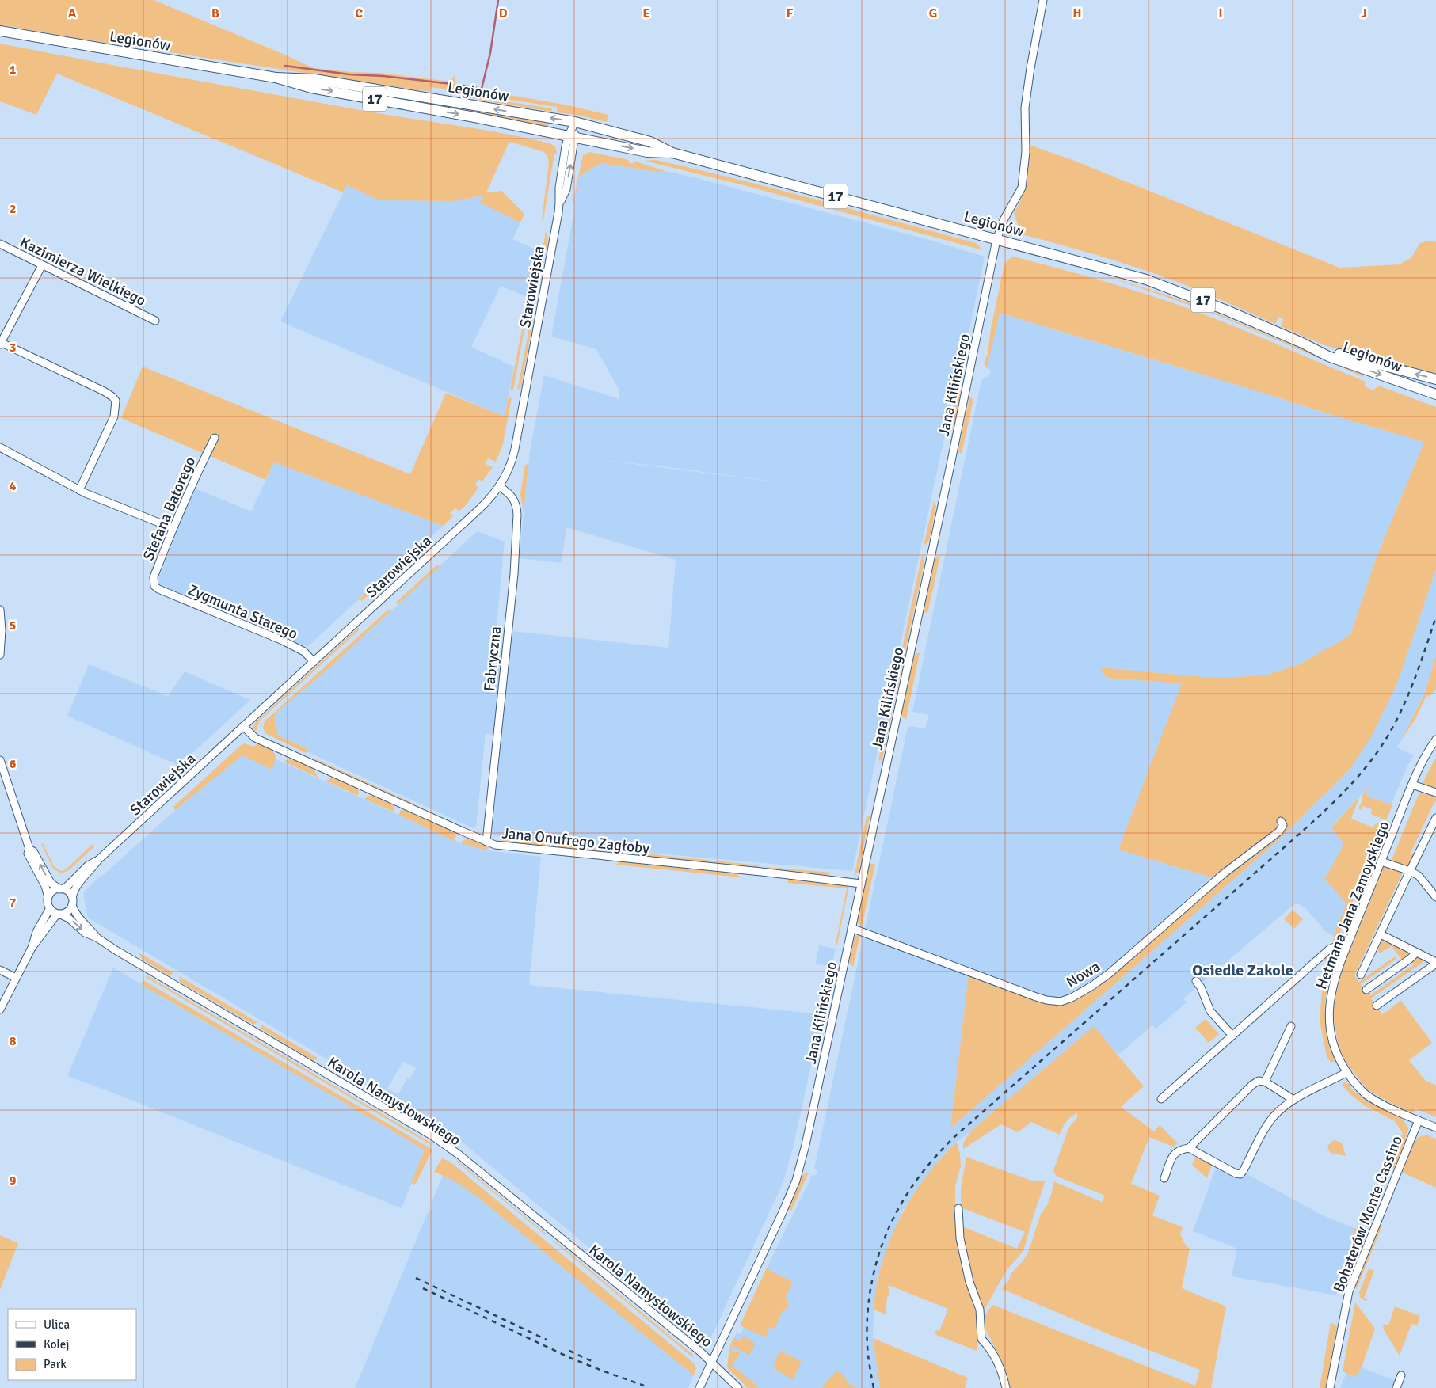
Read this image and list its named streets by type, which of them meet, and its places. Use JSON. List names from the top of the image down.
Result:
{
  "streets": {
    "highway": ["Legionów", "17"],
    "street": [
      "Kazimierza Wielkiego",
      "Starowiejska",
      "Jana Kilińskiego",
      "Stefana Batorego",
      "Zygmunta Starego",
      "Fabryczna",
      "Jana Onufrego Zagłoby",
      "Hetmana Jana Zamoyskiego",
      "Nowa",
      "Karola Namysłowskiego",
      "Bohaterów Monte Cassino"
    ]
  },
  "crossings": [
    ["Legionów", "Starowiejska"],
    ["Legionów", "Jana Kilińskiego"],
    ["Starowiejska", "Zygmunta Starego"],
    ["Starowiejska", "Fabryczna"],
    ["Starowiejska", "Jana Onufrego Zagłoby"],
    ["Starowiejska", "Karola Namysłowskiego"],
    ["Jana Kilińskiego", "Jana Onufrego Zagłoby"],
    ["Jana Kilińskiego", "Nowa"],
    ["Jana Kilińskiego", "Karola Namysłowskiego"],
    ["Stefana Batorego", "Zygmunta Starego"],
    ["Fabryczna", "Jana Onufrego Zagłoby"],
    ["Hetmana Jana Zamoyskiego", "Bohaterów Monte Cassino"]
  ],
  "districts": ["Osiedle Zakole"],
  "legend": ["Ulica", "Kolej", "Park"],
  "grid": {
    "columns": [
      "A",
      "B",
      "C",
      "D",
      "E",
      "F",
      "G",
      "H",
      "I",
      "J"
    ],
    "rows": [
      "1",
      "2",
      "3",
      "4",
      "5",
      "6",
      "7",
      "8",
      "9"
    ]
  }
}
